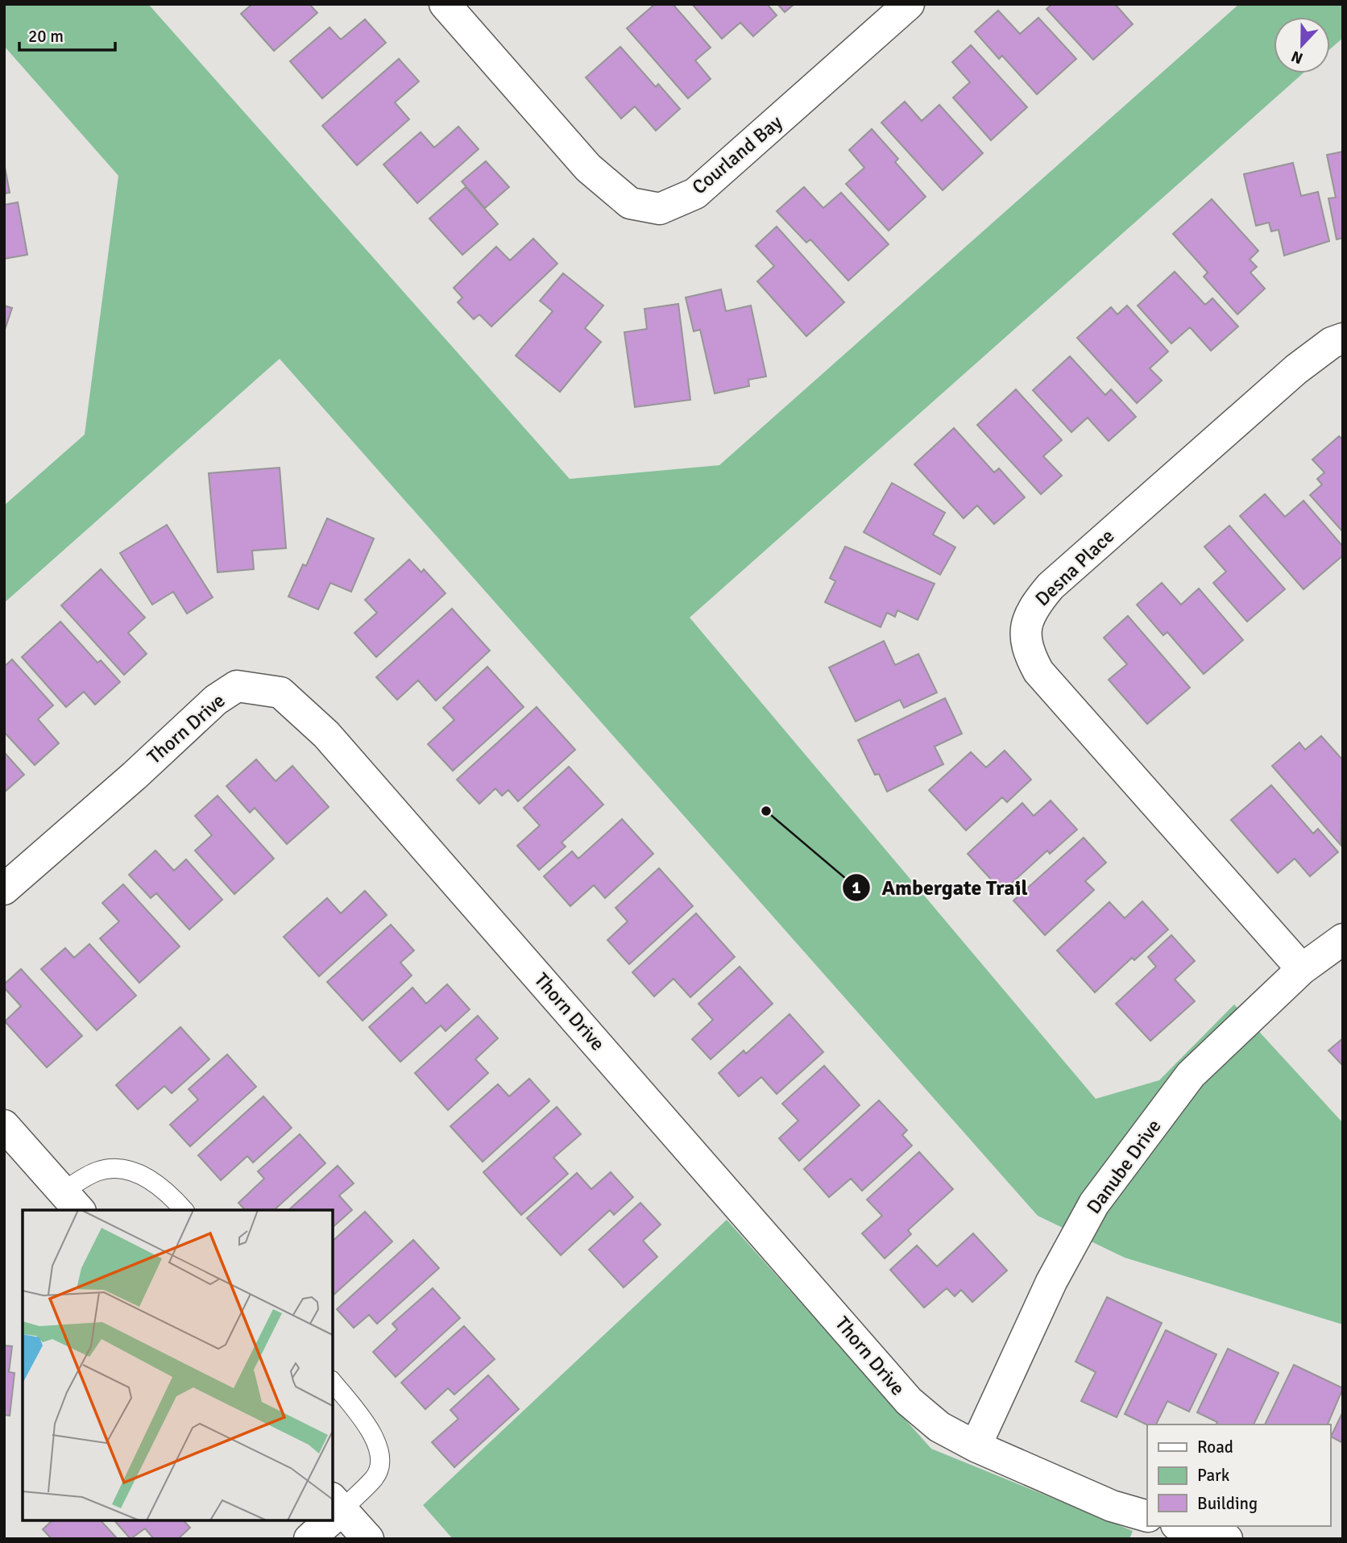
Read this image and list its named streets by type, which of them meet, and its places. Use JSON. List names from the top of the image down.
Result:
{
  "streets": {
    "street": [
      "Courland Bay",
      "Desna Place",
      "Thorn Drive",
      "Danube Drive"
    ]
  },
  "crossings": [
    ["Desna Place", "Danube Drive"],
    ["Thorn Drive", "Danube Drive"]
  ],
  "places": ["Ambergate Trail"],
  "legend": ["Road", "Park", "Building"],
  "scale_bar": "20 m",
  "north": "bottom"
}
